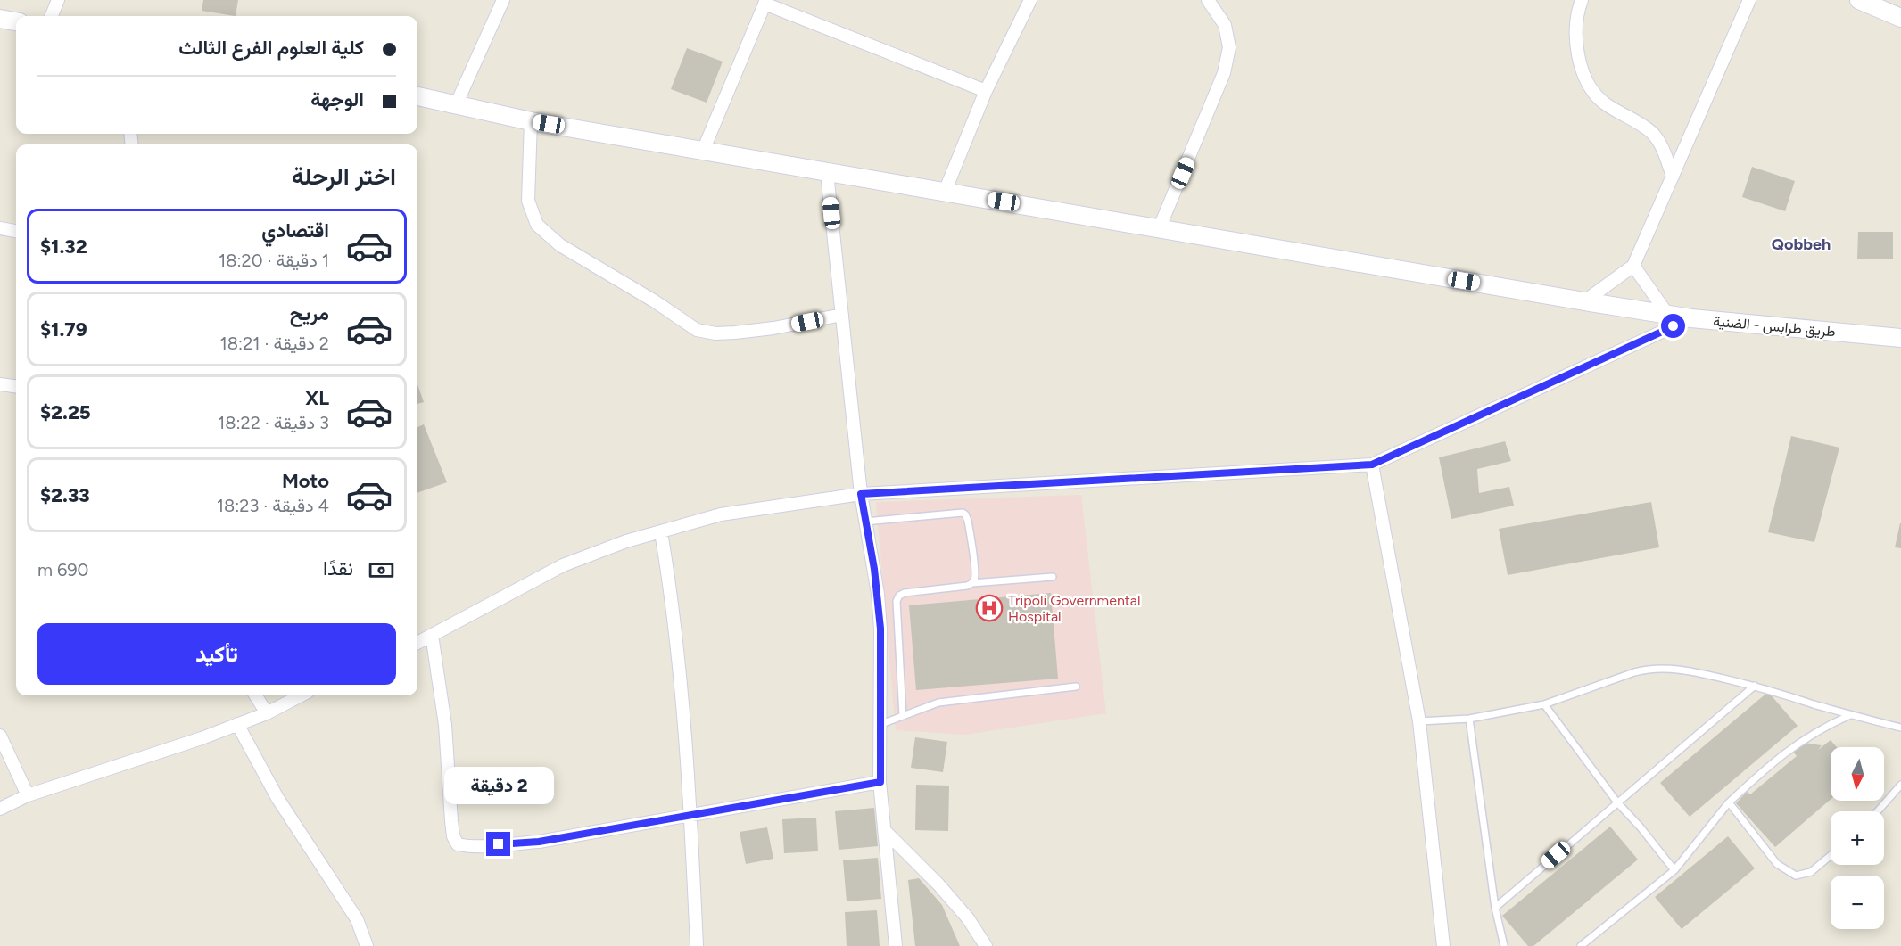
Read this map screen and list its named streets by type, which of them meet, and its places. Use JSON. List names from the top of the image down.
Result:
{
  "streets": {
    "main road": ["طريق طرابس - الضنية"]
  },
  "districts": ["Qobbeh"],
  "places": {
    "hospital": ["Tripoli Governmental Hospital"]
  },
  "north": "bottom",
  "page": {
    "banner": ["كلية العلوم الفرع الثالث", "الوجهة"],
    "heading": "اختر الرحلة",
    "list": [
      {
        "name": "اقتصادي",
        "note": "1 دقيقة · 18:20",
        "value": "$1.32"
      },
      {
        "name": "مريح",
        "note": "2 دقيقة · 18:21",
        "value": "$1.79"
      },
      {
        "name": "XL",
        "note": "3 دقيقة · 18:22",
        "value": "$2.25"
      },
      {
        "name": "Moto",
        "note": "4 دقيقة · 18:23",
        "value": "$2.33"
      }
    ],
    "pay": ["نقدًا", "690 m"],
    "buttons": "تأكيد",
    "map_buttons": ["+", "−"],
    "bubble": "2 دقيقة"
  }
}
